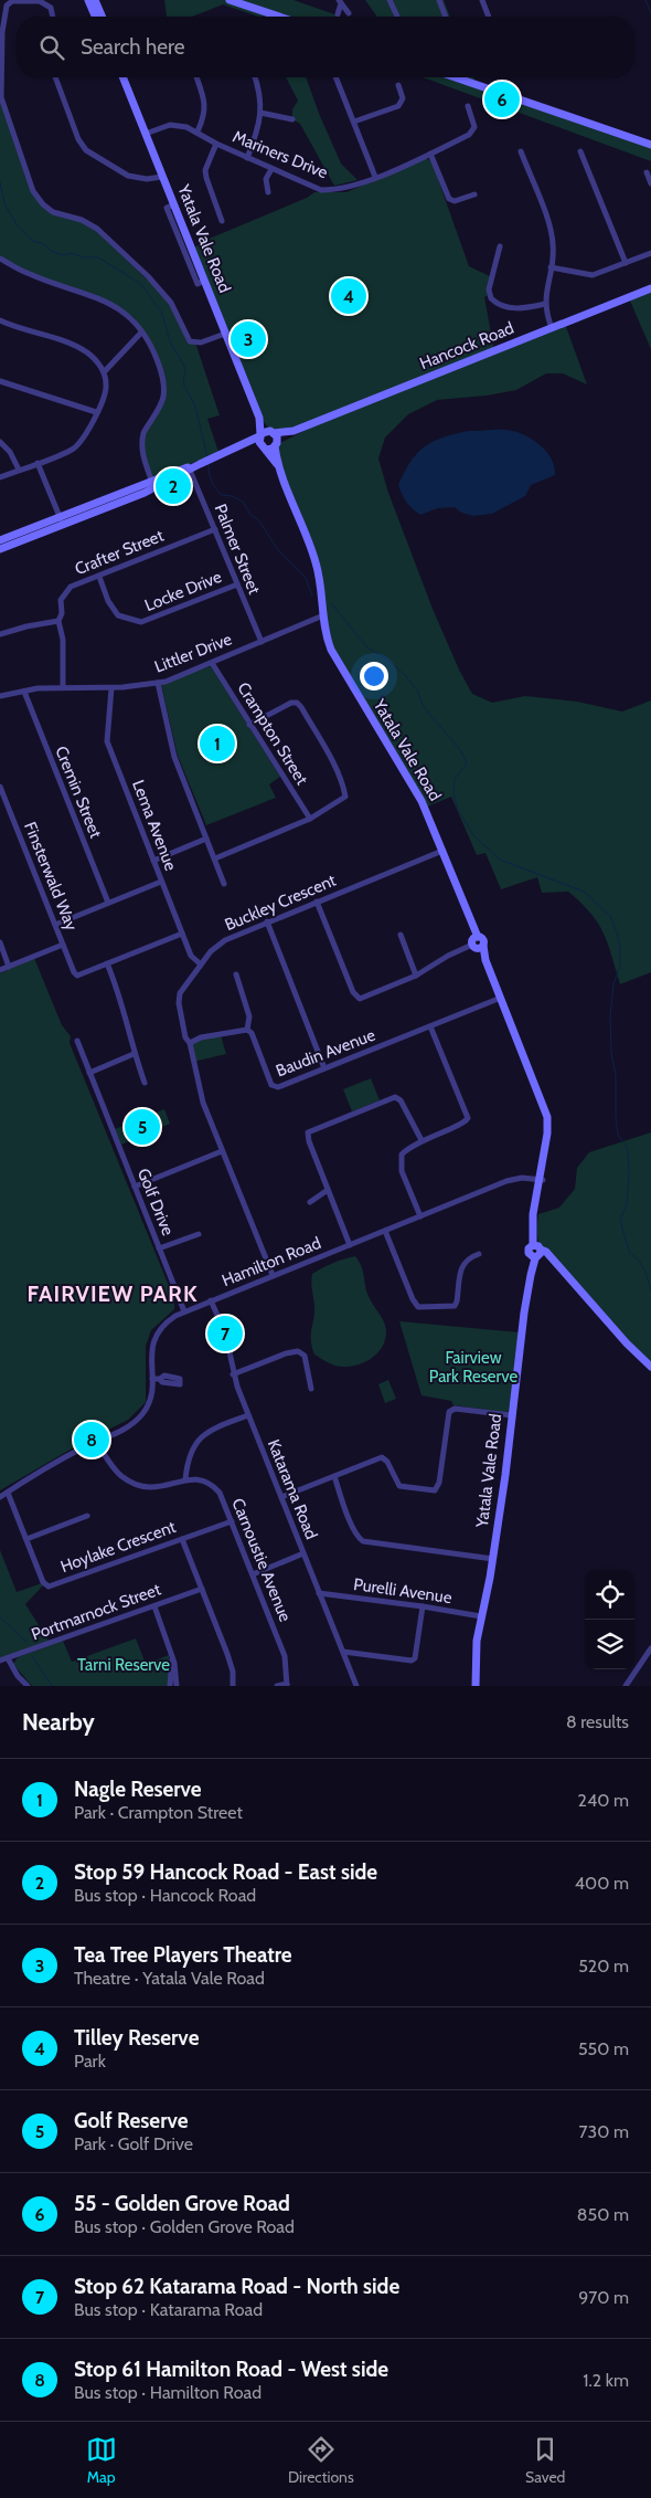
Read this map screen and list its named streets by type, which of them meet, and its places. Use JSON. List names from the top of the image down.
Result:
{
  "streets": {
    "main road": ["Yatala Vale Road", "Hancock Road"],
    "street": [
      "Mariners Drive",
      "Palmer Street",
      "Crafter Street",
      "Locke Drive",
      "Littler Drive",
      "Crampton Street",
      "Cremin Street",
      "Lema Avenue",
      "Finsterwald Way",
      "Buckley Crescent",
      "Baudin Avenue",
      "Golf Drive",
      "Hamilton Road",
      "Katarama Road",
      "Hoylake Crescent",
      "Carnoustie Avenue",
      "Purelli Avenue",
      "Portmarnock Street"
    ]
  },
  "crossings": [
    ["Mariners Drive", "Yatala Vale Road"],
    ["Yatala Vale Road", "Hancock Road"],
    ["Yatala Vale Road", "Littler Drive"],
    ["Yatala Vale Road", "Buckley Crescent"],
    ["Yatala Vale Road", "Baudin Avenue"],
    ["Yatala Vale Road", "Hamilton Road"],
    ["Yatala Vale Road", "Purelli Avenue"],
    ["Palmer Street", "Crafter Street"],
    ["Palmer Street", "Locke Drive"],
    ["Palmer Street", "Littler Drive"],
    ["Crafter Street", "Locke Drive"],
    ["Crafter Street", "Littler Drive"],
    ["Littler Drive", "Crampton Street"],
    ["Littler Drive", "Cremin Street"],
    ["Littler Drive", "Lema Avenue"],
    ["Lema Avenue", "Buckley Crescent"],
    ["Buckley Crescent", "Hamilton Road"],
    ["Golf Drive", "Hamilton Road"],
    ["Hamilton Road", "Katarama Road"],
    ["Hamilton Road", "Hoylake Crescent"],
    ["Katarama Road", "Purelli Avenue"],
    ["Hoylake Crescent", "Carnoustie Avenue"]
  ],
  "districts": ["FAIRVIEW PARK"],
  "parks": ["Fairview Park Reserve", "Tarni Reserve"],
  "page": {
    "search": "Search here",
    "pins": [
      "6",
      "4",
      "3",
      "2",
      "1",
      "5",
      "7",
      "8"
    ],
    "heading": ["Nearby", "8 results"],
    "list": [
      {
        "mark": "1",
        "name": "Nagle Reserve",
        "note": "Park · Crampton Street",
        "value": "240 m"
      },
      {
        "mark": "2",
        "name": "Stop 59 Hancock Road - East side",
        "note": "Bus stop · Hancock Road",
        "value": "400 m"
      },
      {
        "mark": "3",
        "name": "Tea Tree Players Theatre",
        "note": "Theatre · Yatala Vale Road",
        "value": "520 m"
      },
      {
        "mark": "4",
        "name": "Tilley Reserve",
        "note": "Park",
        "value": "550 m"
      },
      {
        "mark": "5",
        "name": "Golf Reserve",
        "note": "Park · Golf Drive",
        "value": "730 m"
      },
      {
        "mark": "6",
        "name": "55 - Golden Grove Road",
        "note": "Bus stop · Golden Grove Road",
        "value": "850 m"
      },
      {
        "mark": "7",
        "name": "Stop 62 Katarama Road - North side",
        "note": "Bus stop · Katarama Road",
        "value": "970 m"
      },
      {
        "mark": "8",
        "name": "Stop 61 Hamilton Road - West side",
        "note": "Bus stop · Hamilton Road",
        "value": "1.2 km"
      }
    ],
    "nav": ["Map", "Directions", "Saved"]
  }
}
